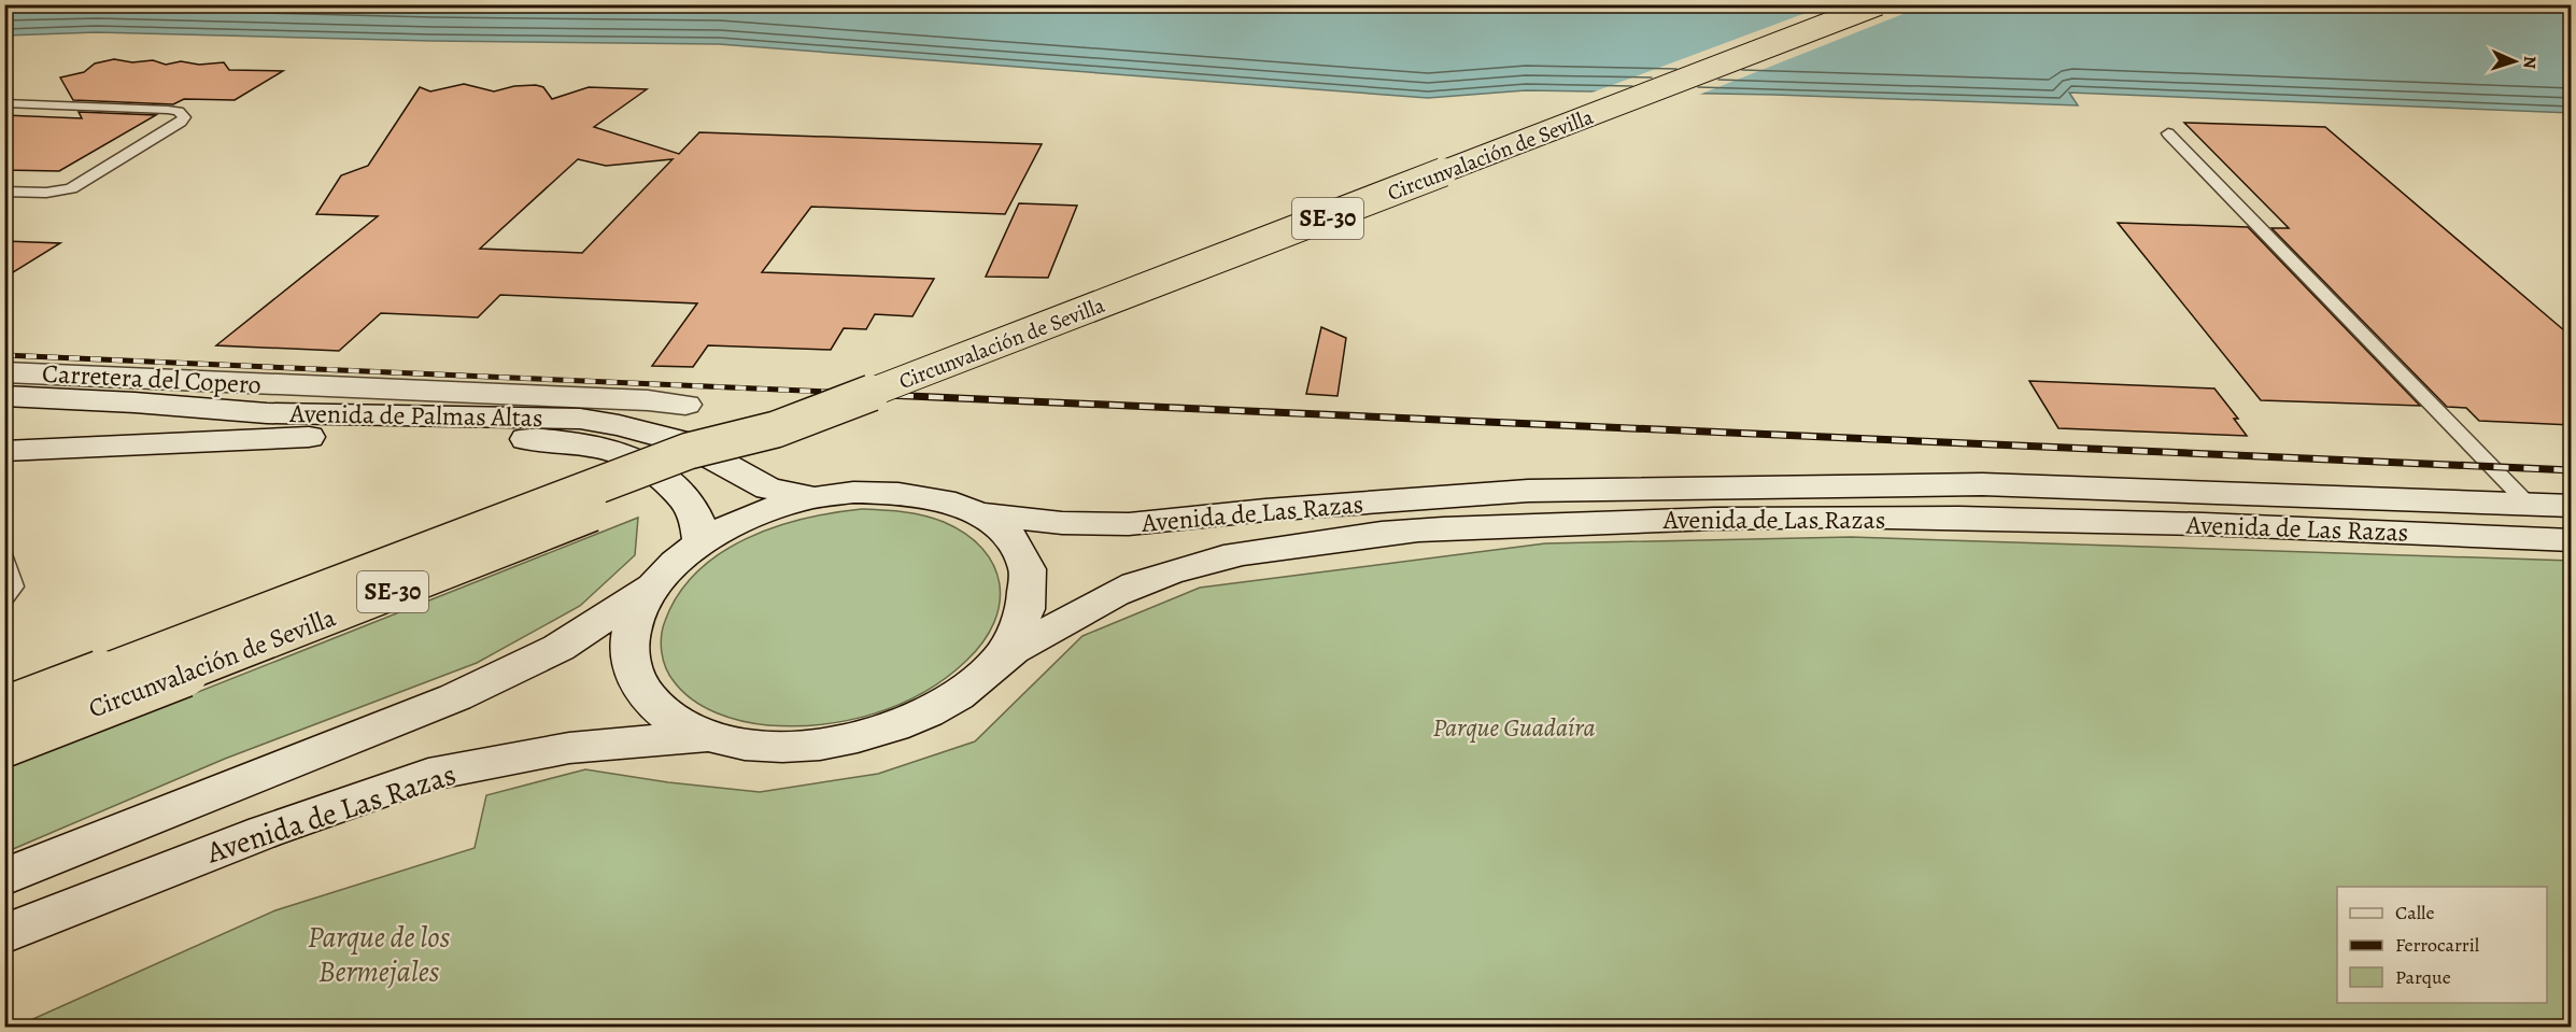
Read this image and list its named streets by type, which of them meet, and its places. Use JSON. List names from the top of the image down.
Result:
{
  "streets": {
    "highway": ["Circunvalación de Sevilla", "SE-30"],
    "main road": ["Carretera del Copero", "Avenida de Palmas Altas", "Avenida de Las Razas"]
  },
  "parks": ["Parque Guadaíra", "Parque de los Bermejales"],
  "legend": ["Calle", "Ferrocarril", "Parque"],
  "north": "right"
}
